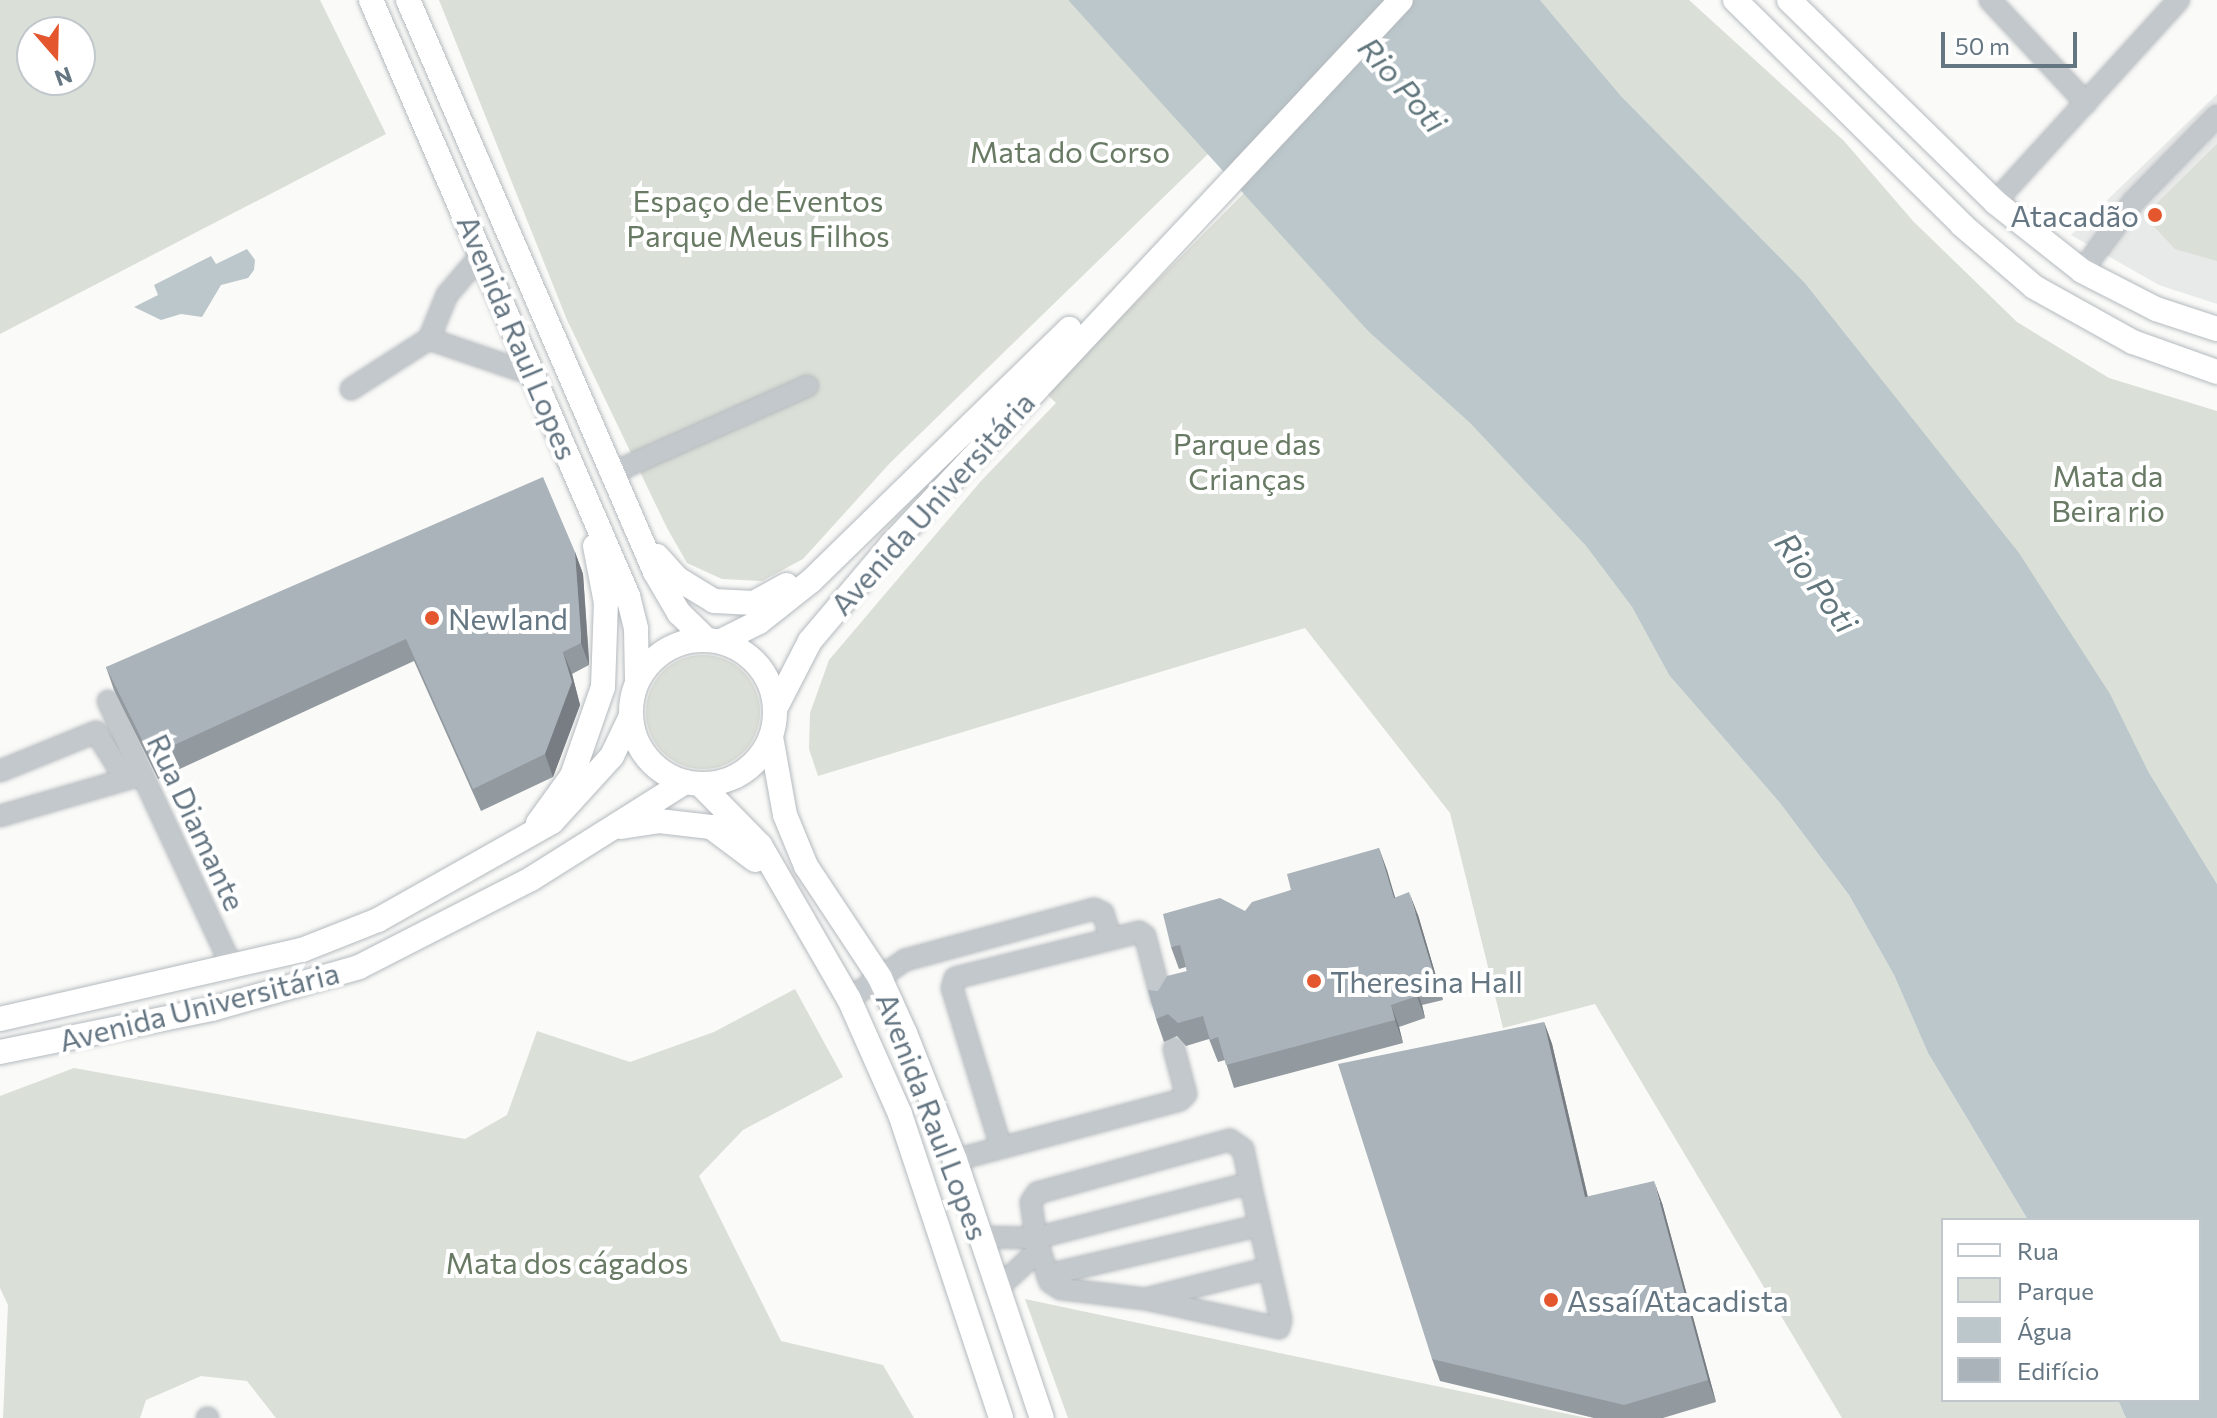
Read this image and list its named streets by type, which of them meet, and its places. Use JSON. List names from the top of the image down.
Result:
{
  "streets": {
    "main road": ["Avenida Raul Lopes", "Avenida Universitária"],
    "street": ["Rua Diamante"]
  },
  "crossings": [
    ["Avenida Raul Lopes", "Avenida Universitária"],
    ["Avenida Universitária", "Rua Diamante"]
  ],
  "water": ["Rio Poti"],
  "parks": [
    "Mata do Corso",
    "Espaço de Eventos Parque Meus Filhos",
    "Parque das Crianças",
    "Mata da Beira rio",
    "Mata dos cágados"
  ],
  "places": [
    "Atacadão",
    "Newland",
    "Theresina Hall",
    "Assaí Atacadista"
  ],
  "legend": [
    "Rua",
    "Parque",
    "Água",
    "Edifício"
  ],
  "scale_bar": "50 m",
  "north": "bottom"
}
